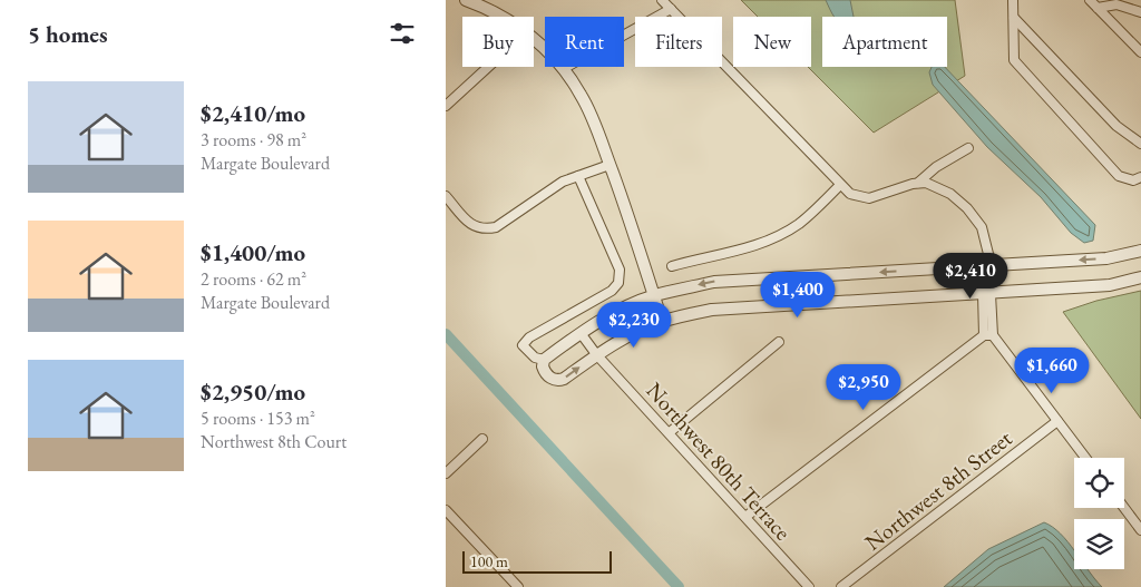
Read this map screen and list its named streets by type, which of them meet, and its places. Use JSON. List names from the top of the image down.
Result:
{
  "streets": {
    "street": ["Northwest 80th Terrace", "Northwest 8th Street"]
  },
  "scale_bar": "100 m",
  "page": {
    "heading": "5 homes",
    "chip": [
      "Buy",
      "Rent",
      "Filters",
      "New",
      "Apartment"
    ],
    "list": [
      {
        "name": "$2,410/mo",
        "note": "3 rooms · 98 m² · Margate Boulevard"
      },
      {
        "name": "$1,400/mo",
        "note": "2 rooms · 62 m² · Margate Boulevard"
      },
      {
        "name": "$2,950/mo",
        "note": "5 rooms · 153 m² · Northwest 8th Court"
      }
    ],
    "price": [
      "$2,410",
      "$1,400",
      "$2,230",
      "$1,660",
      "$2,950"
    ],
    "scale": "100 m"
  }
}
